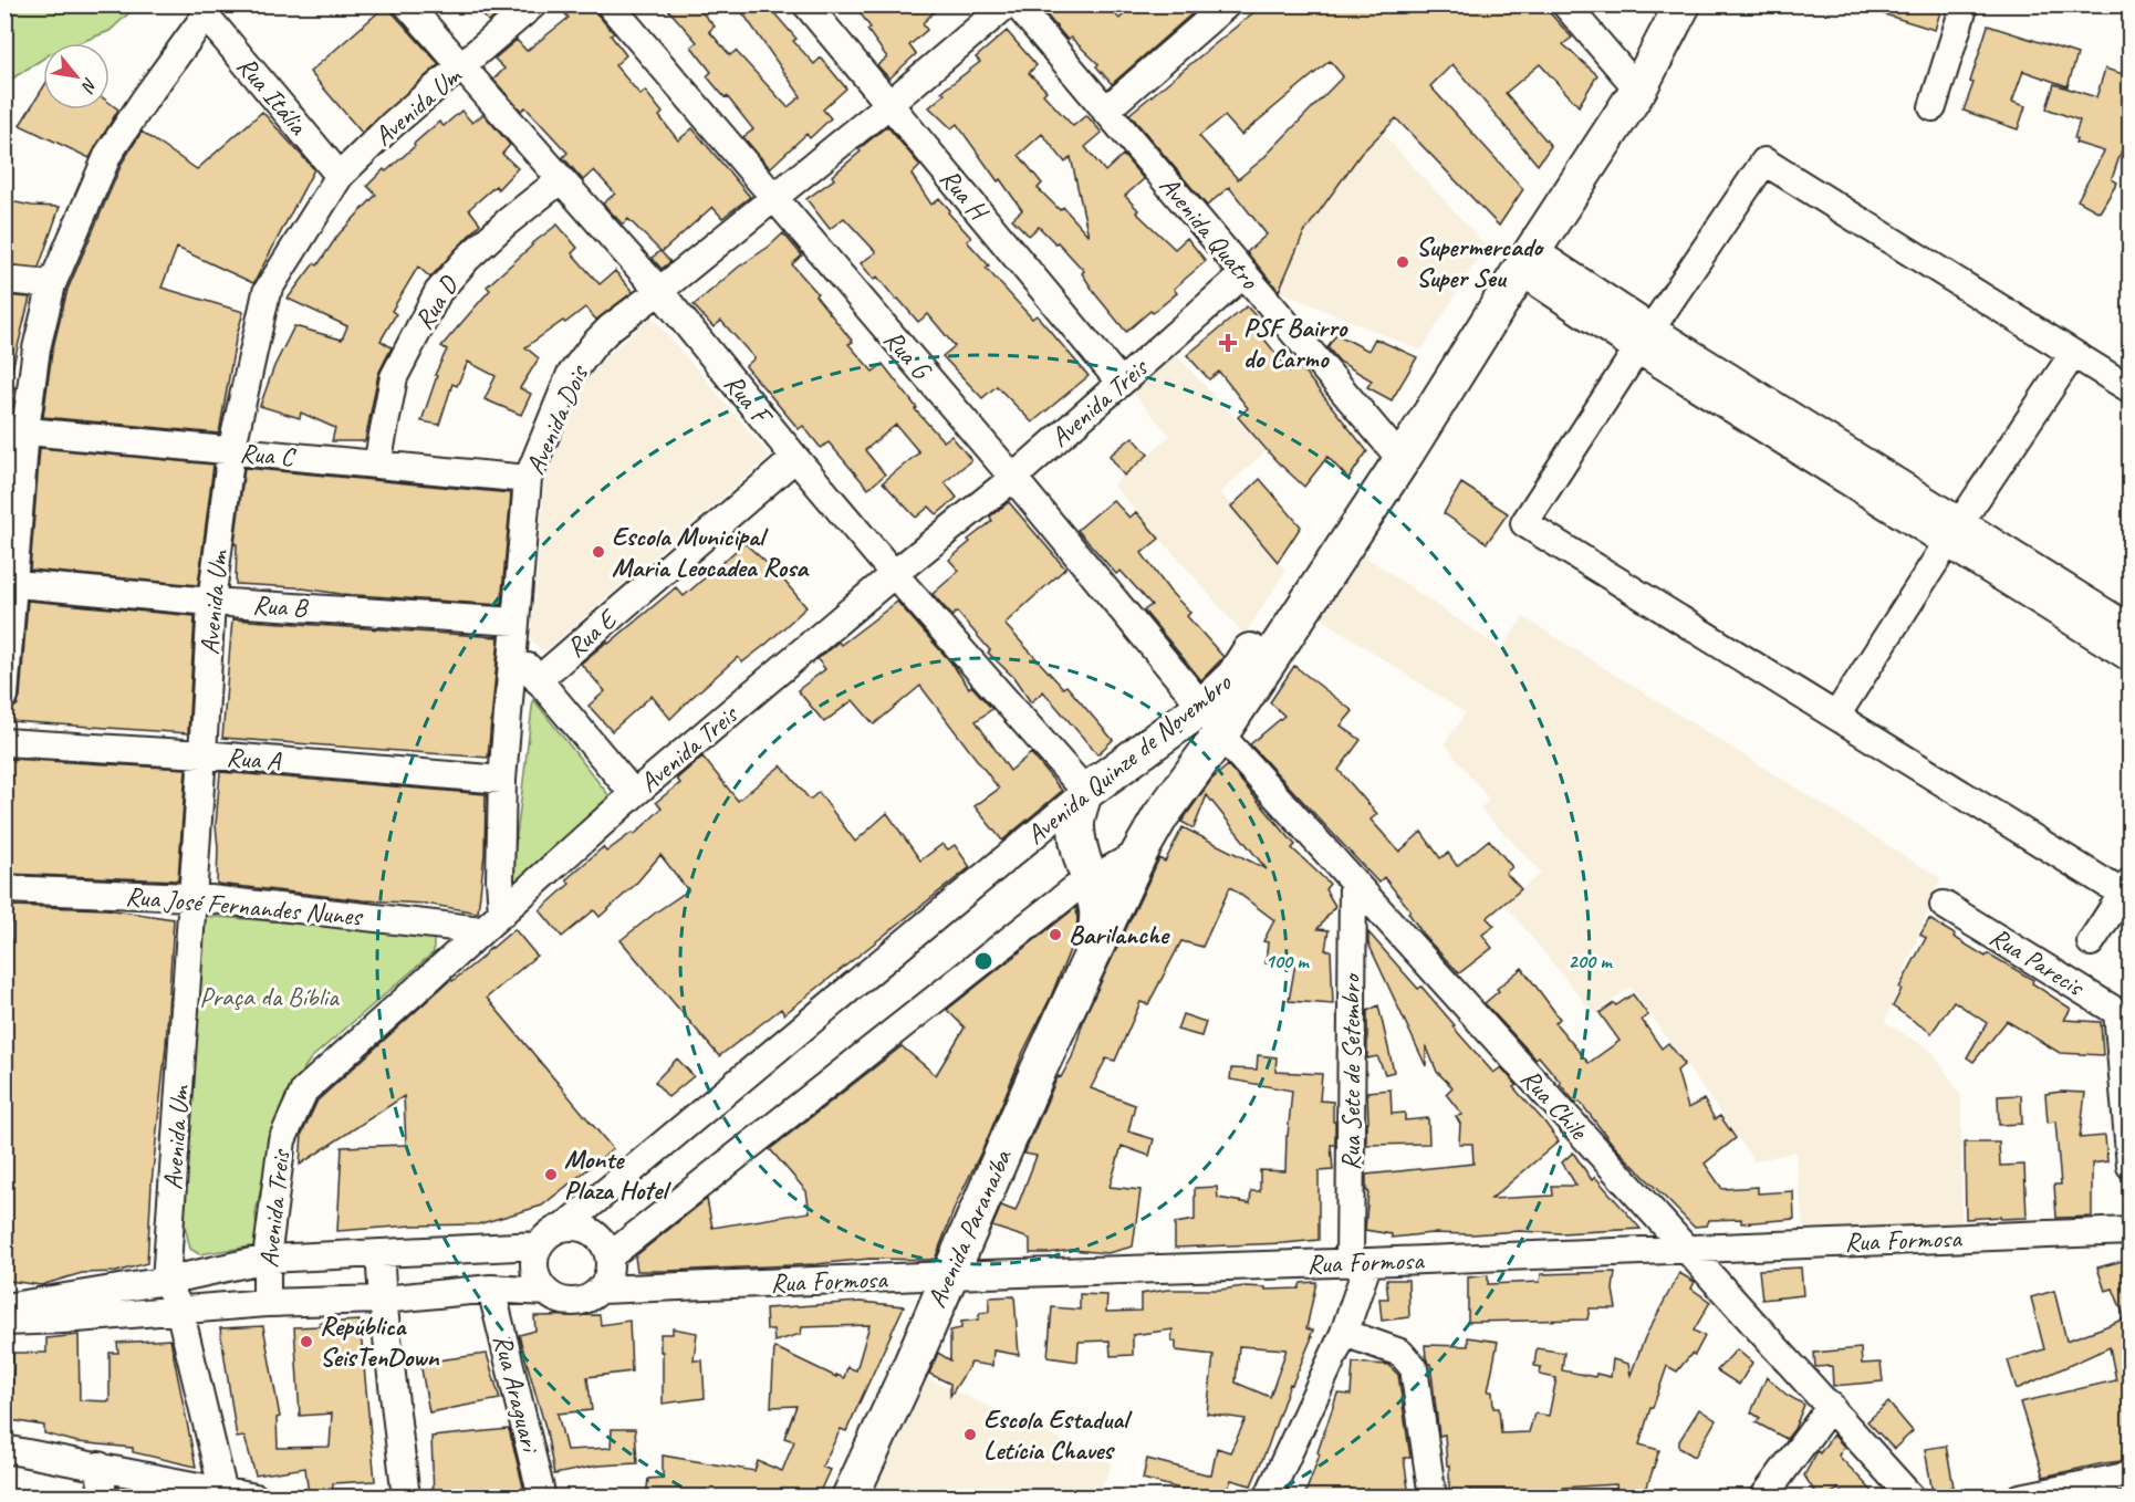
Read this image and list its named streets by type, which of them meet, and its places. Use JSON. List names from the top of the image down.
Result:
{
  "streets": {
    "main road": ["Avenida Quinze de Novembro", "Avenida Paranaíba"],
    "street": [
      "Rua Itália",
      "Avenida Um",
      "Rua H",
      "Avenida Quatro",
      "Rua D",
      "Rua G",
      "Rua F",
      "Avenida Treis",
      "Avenida Dois",
      "Rua C",
      "Rua B",
      "Rua E",
      "Rua A",
      "Rua José Fernandes Nunes",
      "Rua Parecis",
      "Rua Sete de Setembro",
      "Rua Chile",
      "Rua Formosa",
      "Rua Araguari"
    ]
  },
  "crossings": [
    ["Rua Itália", "Avenida Um"],
    ["Avenida Um", "Rua F"],
    ["Avenida Um", "Rua C"],
    ["Avenida Um", "Rua B"],
    ["Avenida Um", "Rua A"],
    ["Avenida Um", "Rua José Fernandes Nunes"],
    ["Rua H", "Avenida Treis"],
    ["Rua H", "Avenida Dois"],
    ["Avenida Quatro", "Avenida Treis"],
    ["Avenida Quatro", "Avenida Quinze de Novembro"],
    ["Rua D", "Rua F"],
    ["Rua D", "Rua C"],
    ["Rua G", "Avenida Treis"],
    ["Rua G", "Avenida Dois"],
    ["Rua G", "Avenida Quinze de Novembro"],
    ["Rua G", "Rua Chile"],
    ["Rua F", "Avenida Treis"],
    ["Rua F", "Avenida Dois"],
    ["Rua F", "Rua E"],
    ["Rua F", "Avenida Quinze de Novembro"],
    ["Avenida Treis", "Avenida Dois"],
    ["Avenida Treis", "Rua José Fernandes Nunes"],
    ["Avenida Dois", "Rua C"],
    ["Avenida Dois", "Rua B"],
    ["Avenida Dois", "Rua A"],
    ["Avenida Dois", "Rua José Fernandes Nunes"],
    ["Avenida Quinze de Novembro", "Rua Chile"],
    ["Avenida Quinze de Novembro", "Avenida Paranaíba"],
    ["Avenida Quinze de Novembro", "Rua Formosa"],
    ["Rua Sete de Setembro", "Rua Chile"],
    ["Rua Sete de Setembro", "Rua Formosa"],
    ["Rua Chile", "Rua Formosa"],
    ["Avenida Paranaíba", "Rua Formosa"]
  ],
  "parks": ["Praça da Bíblia"],
  "places": {
    "other": [
      "Supermercado Super Seu",
      "Escola Municipal Maria Leocadea Rosa",
      "Barilanche",
      "Monte Plaza Hotel",
      "República SeisTenDown",
      "Escola Estadual Letícia Chaves"
    ],
    "health": ["PSF Bairro do Carmo"]
  },
  "north": "bottom right",
  "rings": ["100 m", "200 m"]
}
